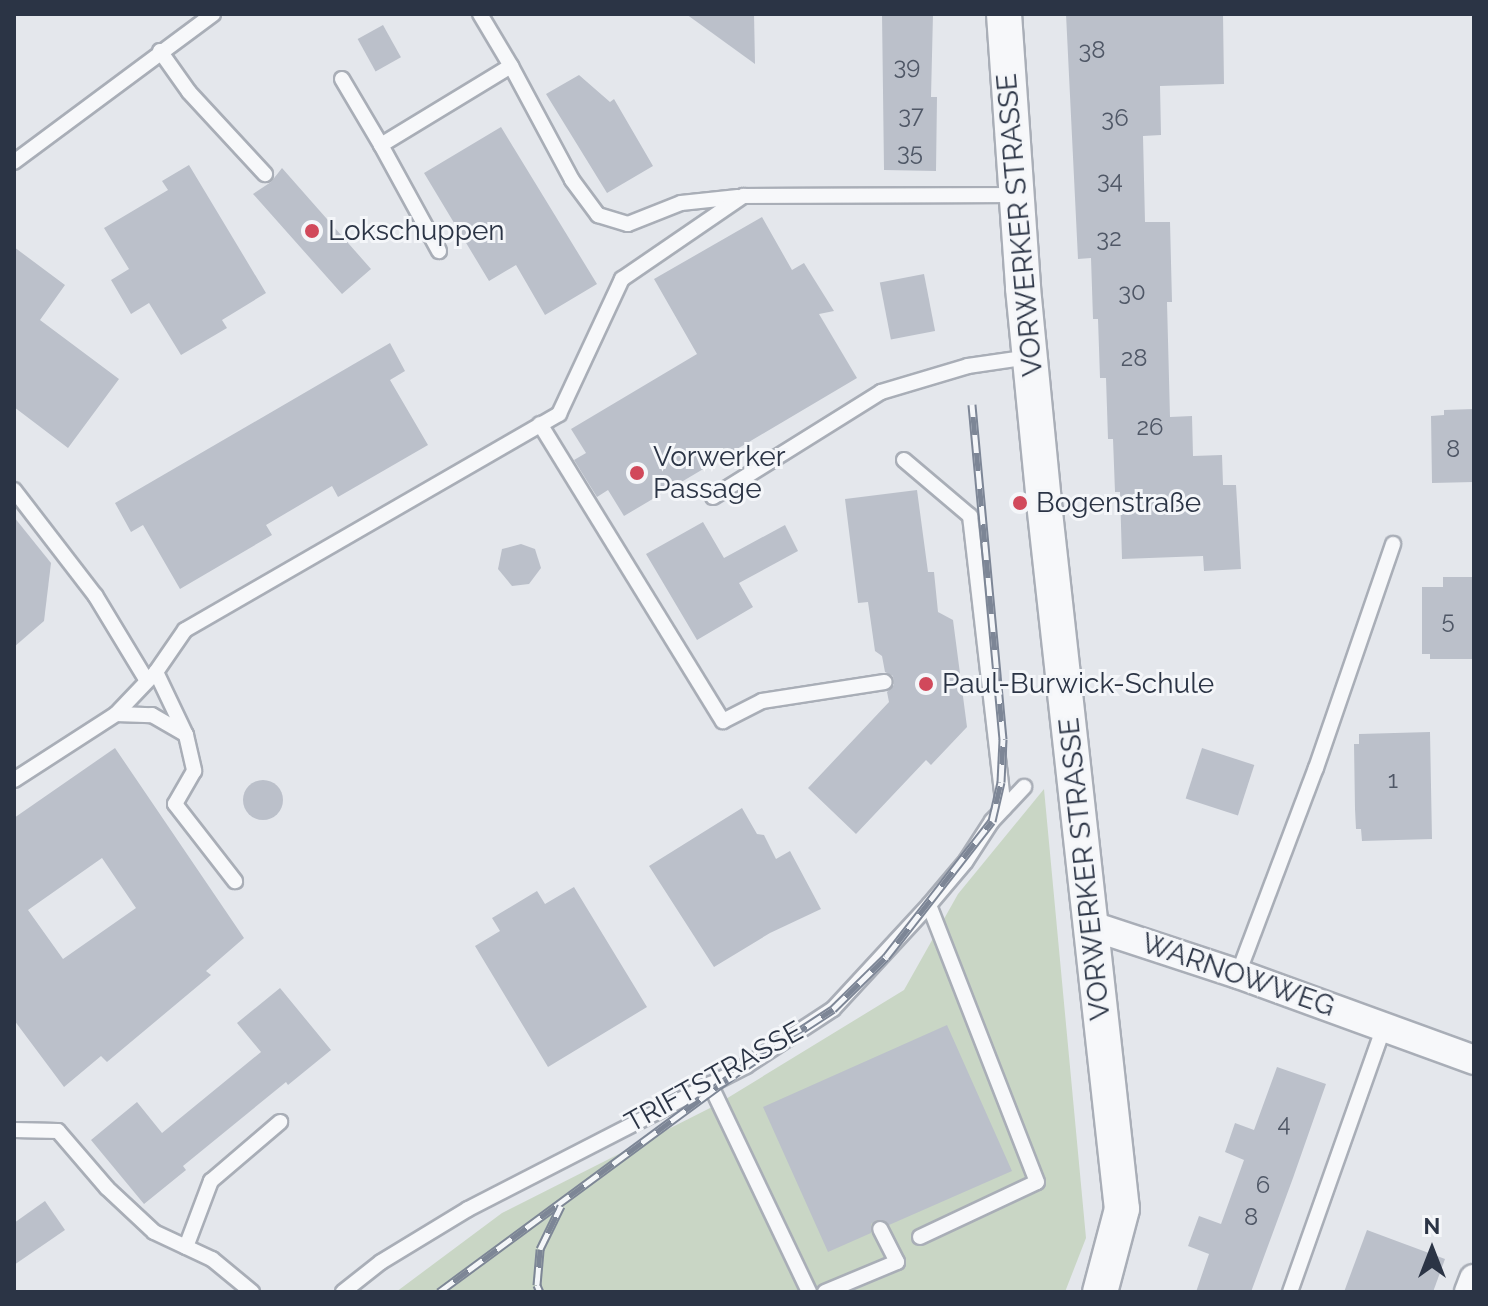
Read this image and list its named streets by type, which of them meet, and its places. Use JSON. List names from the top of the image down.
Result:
{
  "streets": {
    "street": ["VORWERKER STRASSE", "WARNOWWEG"],
    "lane": ["TRIFTSTRASSE"]
  },
  "crossings": [
    ["VORWERKER STRASSE", "WARNOWWEG"]
  ],
  "places": [
    "Lokschuppen",
    "Vorwerker Passage",
    "Bogenstraße",
    "Paul-Burwick-Schule"
  ],
  "house_numbers": [
    "38",
    "39",
    "37",
    "36",
    "35",
    "34",
    "32",
    "30",
    "28",
    "26",
    "8",
    "5",
    "1",
    "4",
    "6",
    "8"
  ],
  "north": "top"
}
